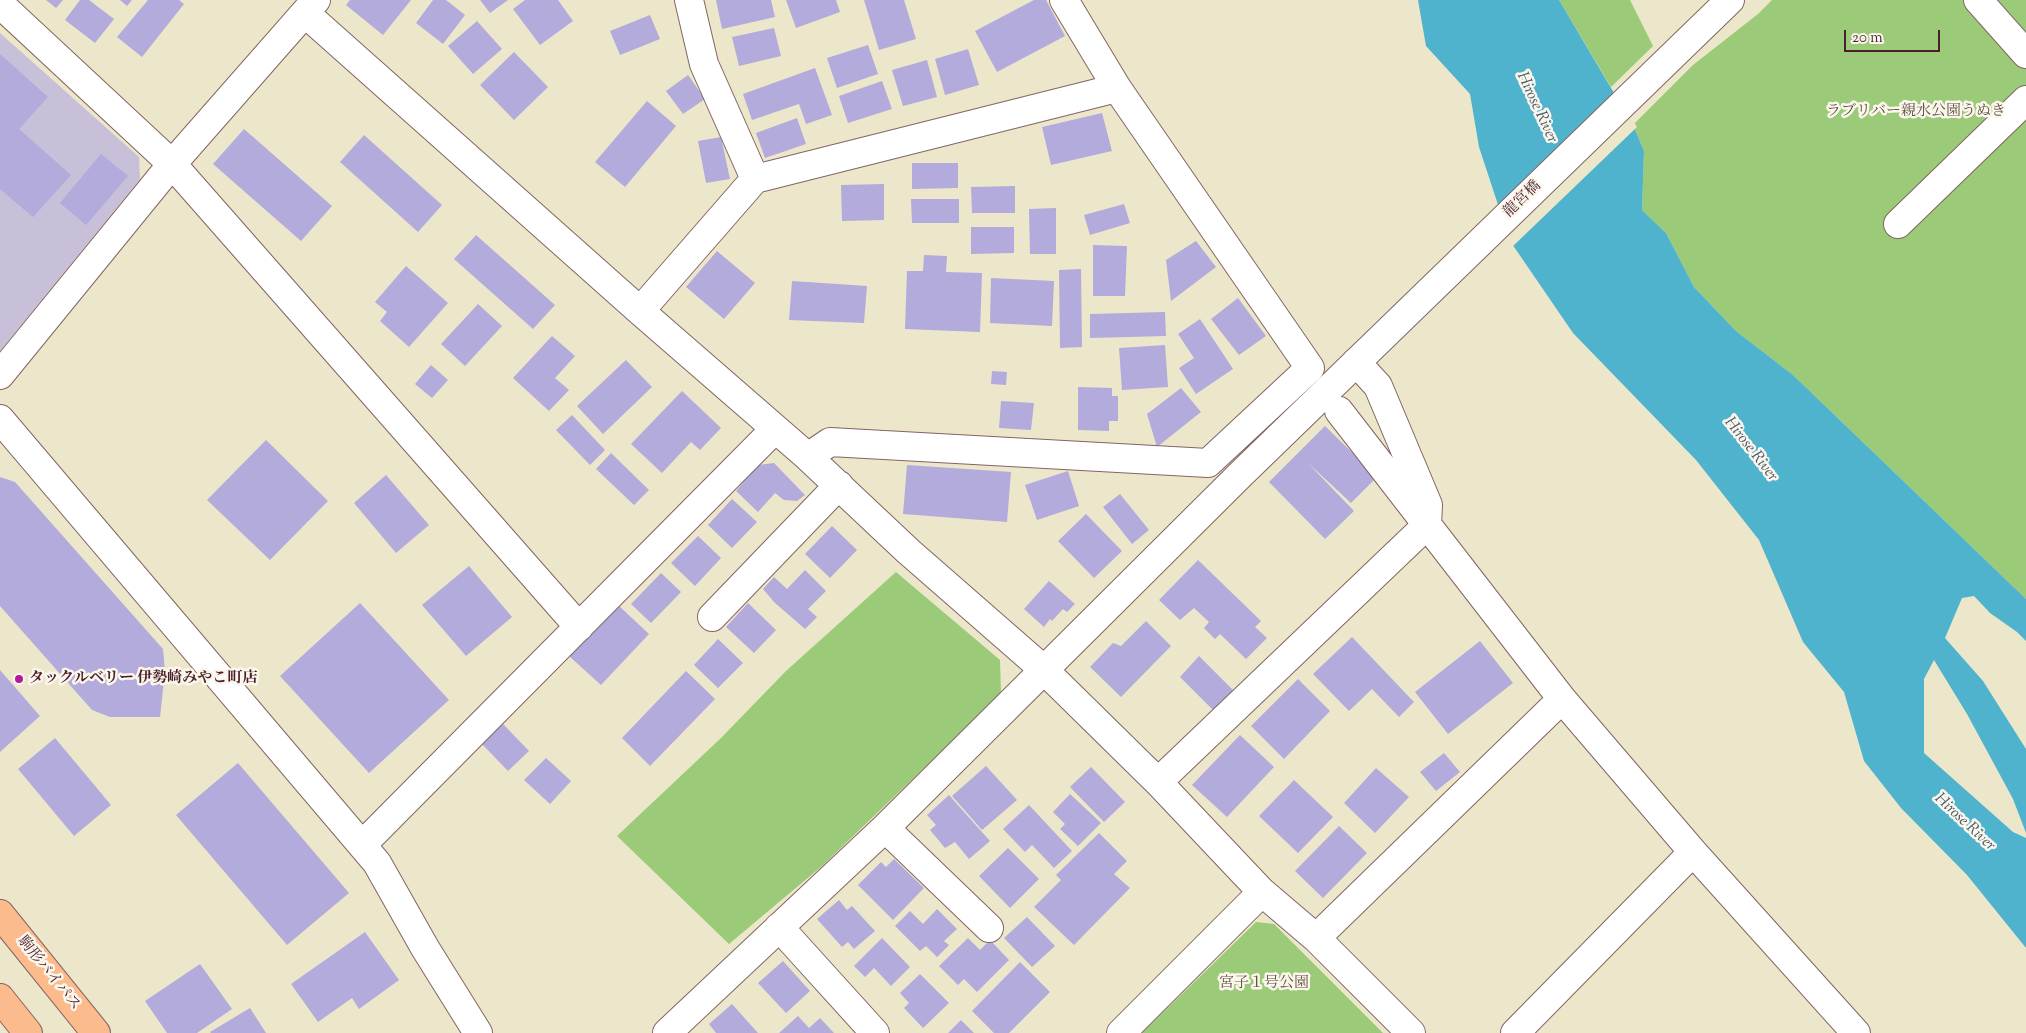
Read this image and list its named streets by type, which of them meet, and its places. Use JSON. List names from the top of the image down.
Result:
{
  "streets": {
    "main road": ["駒形バイパス"],
    "street": ["龍宮橋"]
  },
  "water": ["Hirose River"],
  "parks": ["ラブリバー親水公園うぬき", "宮子１号公園"],
  "places": ["タックルベリー 伊勢崎みやこ町店"],
  "scale_bar": "20 m"
}
